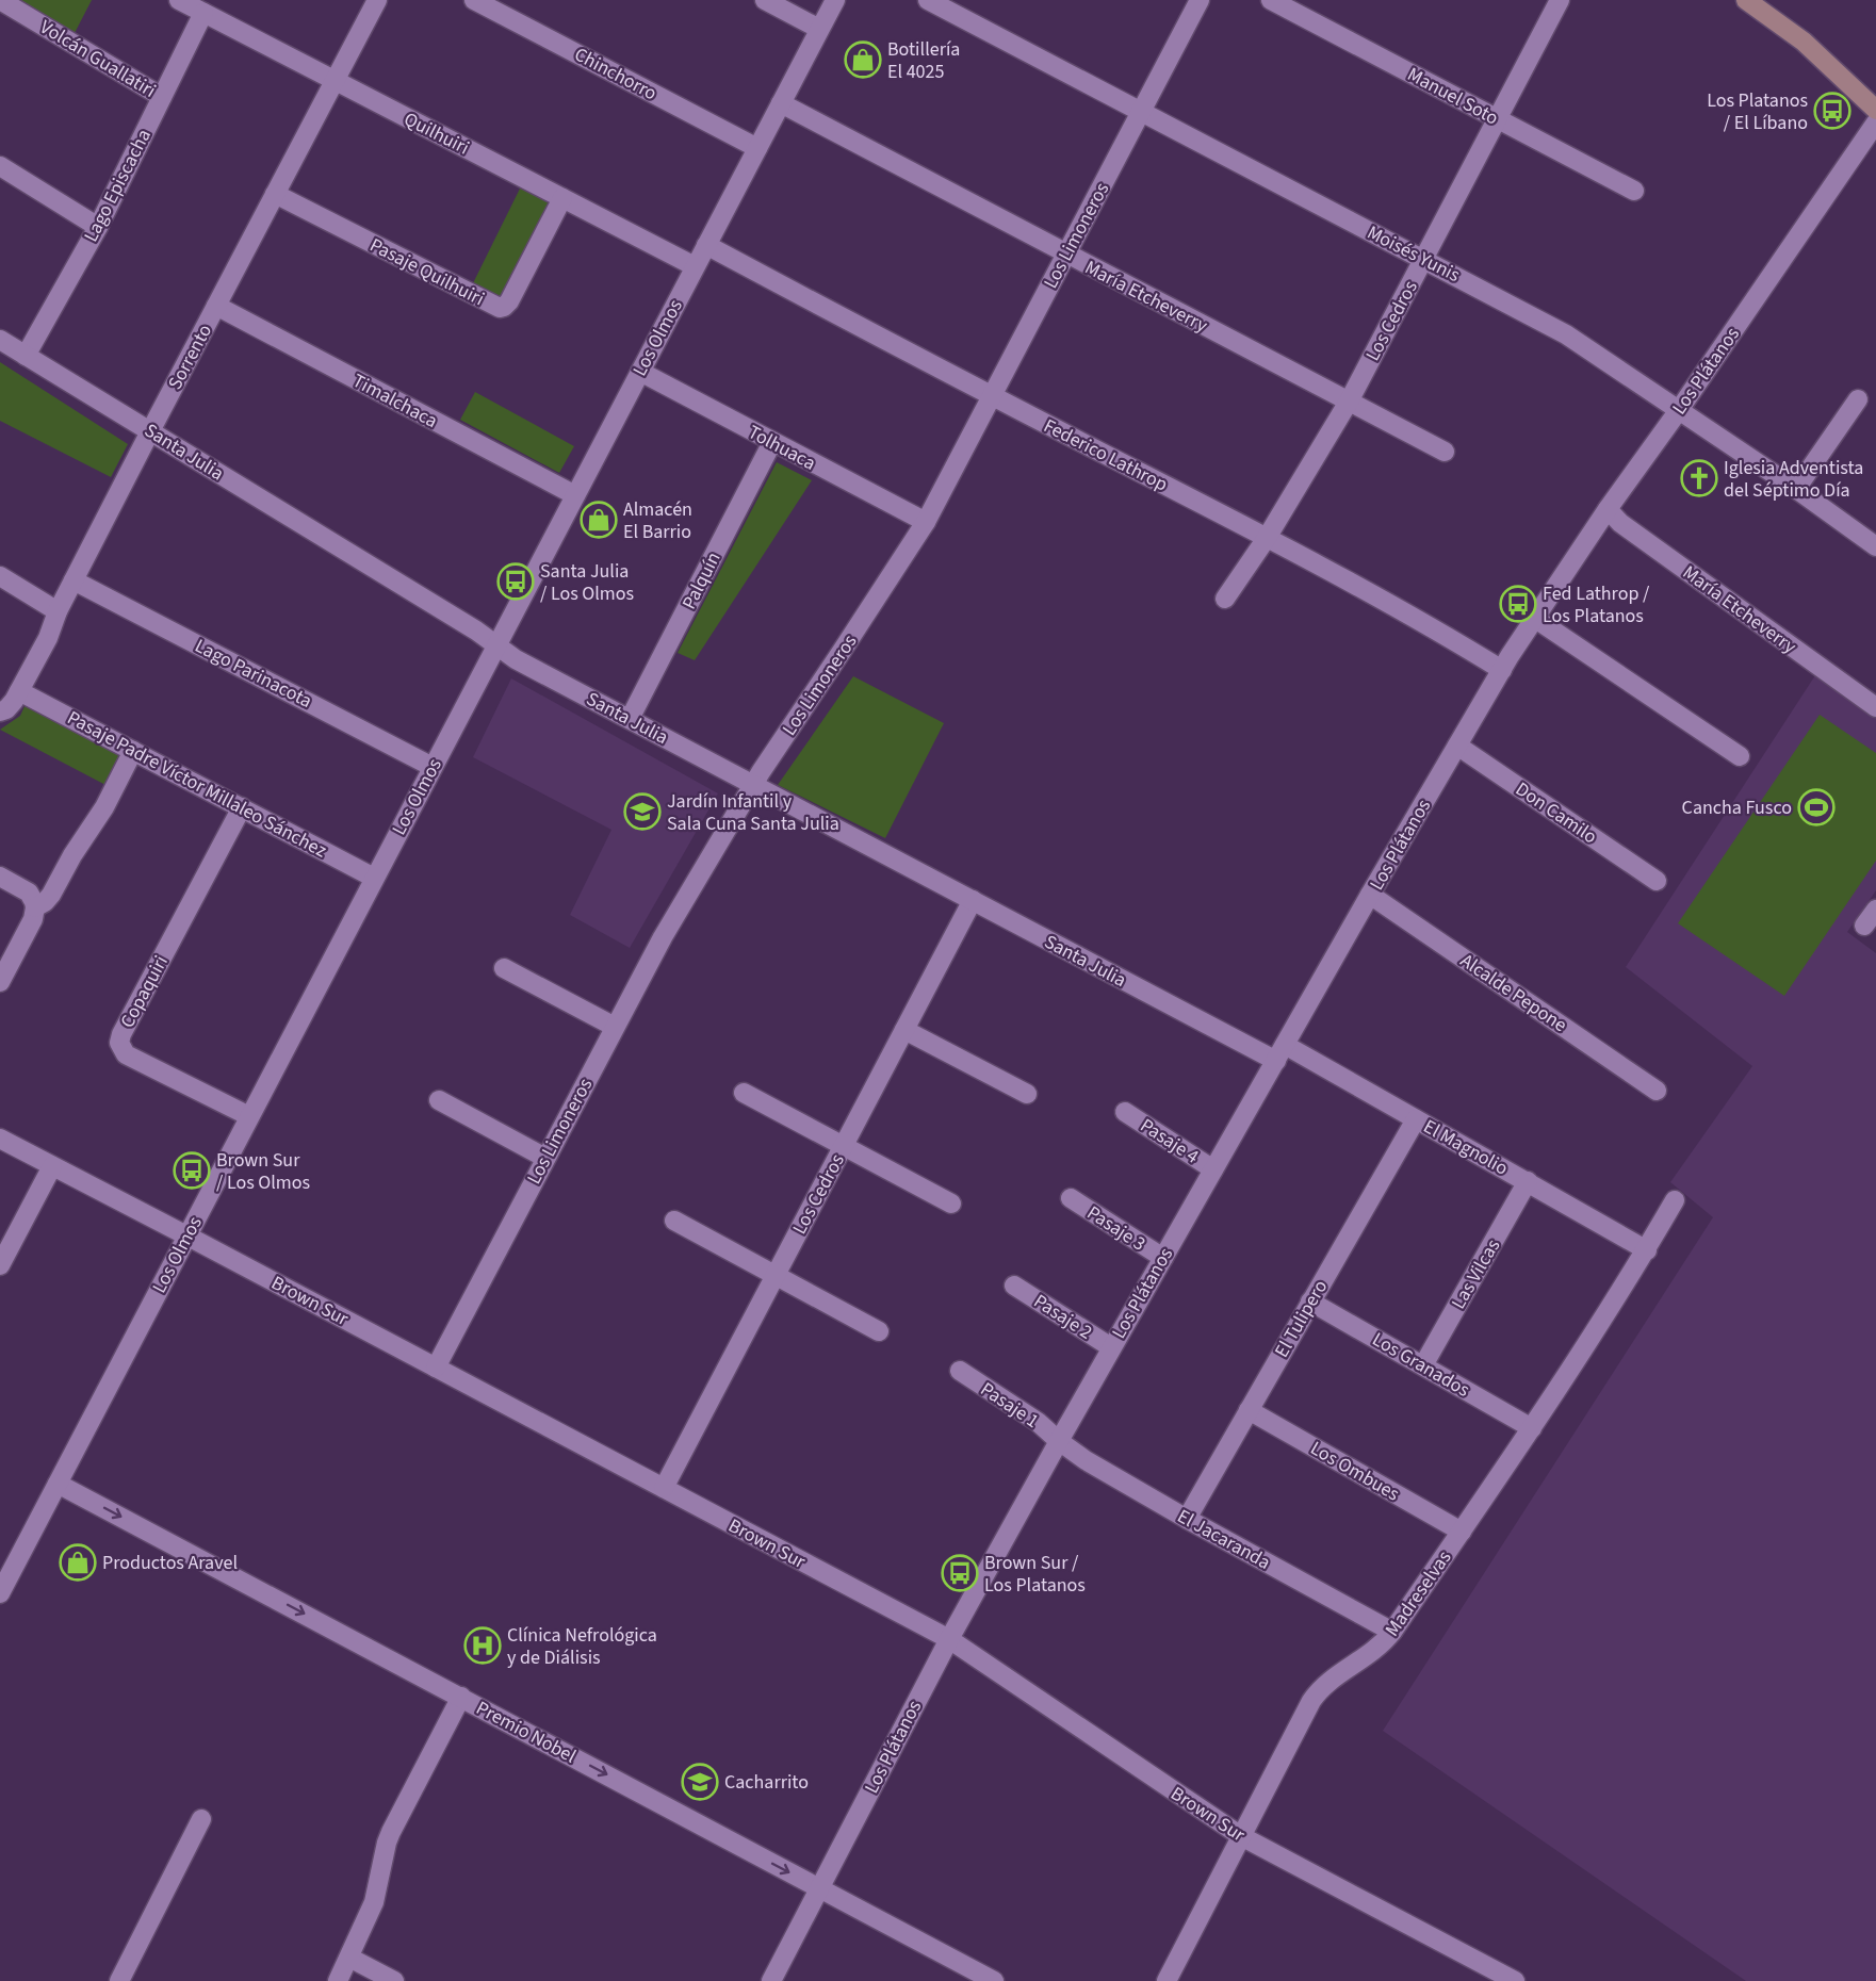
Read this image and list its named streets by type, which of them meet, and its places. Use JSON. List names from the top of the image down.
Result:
{
  "streets": {
    "street": [
      "Volcán Guallatiri",
      "Chinchorro",
      "Manuel Soto",
      "Quilhuiri",
      "Lago Episcacha",
      "Los Limoneros",
      "Moisés Yunis",
      "Pasaje Quilhuiri",
      "María Etcheverry",
      "Los Cedros",
      "Los Olmos",
      "Sorrento",
      "Los Plátanos",
      "Timalchaca",
      "Tolhuaca",
      "Santa Julia",
      "Federico Lathrop",
      "Palquín",
      "Lago Parinacota",
      "Pasaje Padre Víctor Millaleo Sánchez",
      "Don Camilo",
      "Copaquiri",
      "Alcalde Pepone",
      "Pasaje 4",
      "El Magnolio",
      "Pasaje 3",
      "Las Vilcas",
      "Brown Sur",
      "Pasaje 2",
      "El Tulipero",
      "Los Granados",
      "Pasaje 1",
      "Los Ombues",
      "El Jacaranda",
      "Madreselvas",
      "Premio Nobel"
    ]
  },
  "crossings": [
    ["Volcán Guallatiri", "Lago Episcacha"],
    ["Chinchorro", "Los Olmos"],
    ["Manuel Soto", "Los Cedros"],
    ["Quilhuiri", "Lago Episcacha"],
    ["Quilhuiri", "Pasaje Quilhuiri"],
    ["Quilhuiri", "Los Olmos"],
    ["Quilhuiri", "Sorrento"],
    ["Lago Episcacha", "Santa Julia"],
    ["Los Limoneros", "Moisés Yunis"],
    ["Los Limoneros", "María Etcheverry"],
    ["Los Limoneros", "Tolhuaca"],
    ["Los Limoneros", "Santa Julia"],
    ["Los Limoneros", "Federico Lathrop"],
    ["Los Limoneros", "Brown Sur"],
    ["Moisés Yunis", "Los Cedros"],
    ["Moisés Yunis", "Los Plátanos"],
    ["Pasaje Quilhuiri", "Sorrento"],
    ["María Etcheverry", "Los Cedros"],
    ["María Etcheverry", "Los Olmos"],
    ["María Etcheverry", "Los Plátanos"],
    ["Los Cedros", "Santa Julia"],
    ["Los Cedros", "Federico Lathrop"],
    ["Los Cedros", "Brown Sur"],
    ["Los Olmos", "Timalchaca"],
    ["Los Olmos", "Tolhuaca"],
    ["Los Olmos", "Santa Julia"],
    ["Los Olmos", "Federico Lathrop"],
    ["Los Olmos", "Lago Parinacota"],
    ["Los Olmos", "Pasaje Padre Víctor Millaleo Sánchez"],
    ["Los Olmos", "Copaquiri"],
    ["Los Olmos", "Brown Sur"],
    ["Los Olmos", "Premio Nobel"],
    ["Sorrento", "Timalchaca"],
    ["Sorrento", "Santa Julia"],
    ["Sorrento", "Lago Parinacota"],
    ["Sorrento", "Pasaje Padre Víctor Millaleo Sánchez"],
    ["Los Plátanos", "Santa Julia"],
    ["Los Plátanos", "Federico Lathrop"],
    ["Los Plátanos", "Don Camilo"],
    ["Los Plátanos", "Alcalde Pepone"],
    ["Los Plátanos", "Pasaje 4"],
    ["Los Plátanos", "El Magnolio"],
    ["Los Plátanos", "Pasaje 3"],
    ["Los Plátanos", "Brown Sur"],
    ["Los Plátanos", "Pasaje 2"],
    ["Los Plátanos", "Pasaje 1"],
    ["Los Plátanos", "El Jacaranda"],
    ["Los Plátanos", "Premio Nobel"],
    ["Tolhuaca", "Palquín"],
    ["Santa Julia", "Palquín"],
    ["Santa Julia", "El Magnolio"],
    ["Pasaje Padre Víctor Millaleo Sánchez", "Copaquiri"],
    ["El Magnolio", "Las Vilcas"],
    ["El Magnolio", "El Tulipero"],
    ["El Magnolio", "Madreselvas"],
    ["Las Vilcas", "Los Granados"],
    ["Brown Sur", "Madreselvas"],
    ["El Tulipero", "Los Granados"],
    ["El Tulipero", "Los Ombues"],
    ["El Tulipero", "El Jacaranda"],
    ["Los Granados", "Madreselvas"],
    ["Pasaje 1", "El Jacaranda"],
    ["Los Ombues", "Madreselvas"],
    ["El Jacaranda", "Madreselvas"]
  ],
  "one_way": ["Premio Nobel"],
  "places": {
    "shop": ["Botillería El 4025", "Almacén El Barrio", "Productos Aravel"],
    "bus stop": [
      "Los Platanos / El Líbano",
      "Santa Julia / Los Olmos",
      "Fed Lathrop / Los Platanos",
      "Brown Sur / Los Olmos",
      "Brown Sur / Los Platanos"
    ],
    "church": ["Iglesia Adventista del Séptimo Día"],
    "sports": ["Cancha Fusco"],
    "school or university": ["Jardín Infantil y Sala Cuna Santa Julia", "Cacharrito"],
    "hospital": ["Clínica Nefrológica y de Diálisis"]
  }
}
